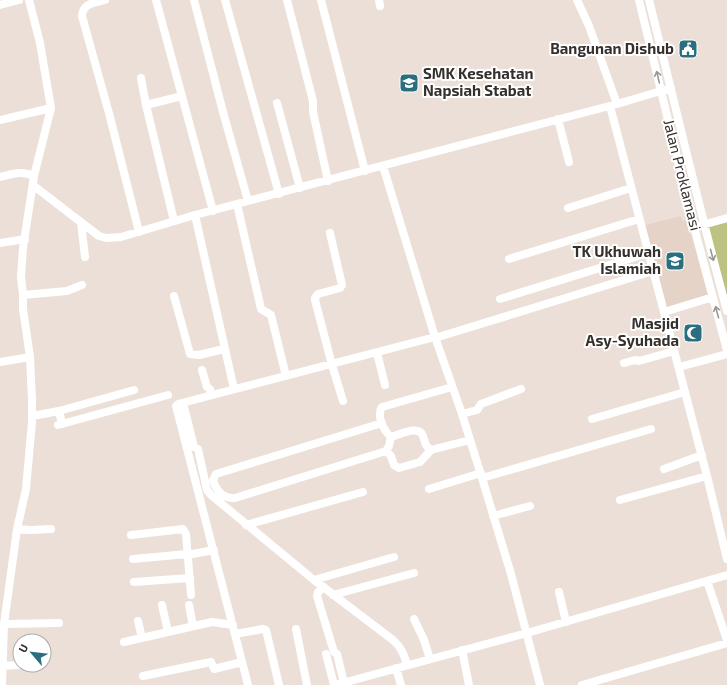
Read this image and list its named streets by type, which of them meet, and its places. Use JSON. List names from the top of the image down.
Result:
{
  "streets": {
    "street": ["Jalan Proklamasi"]
  },
  "places": {
    "public building": ["Bangunan Dishub"],
    "school or university": ["SMK Kesehatan Napsiah Stabat", "TK Ukhuwah Islamiah"],
    "mosque": ["Masjid Asy-Syuhada"]
  },
  "north": "top left"
}
